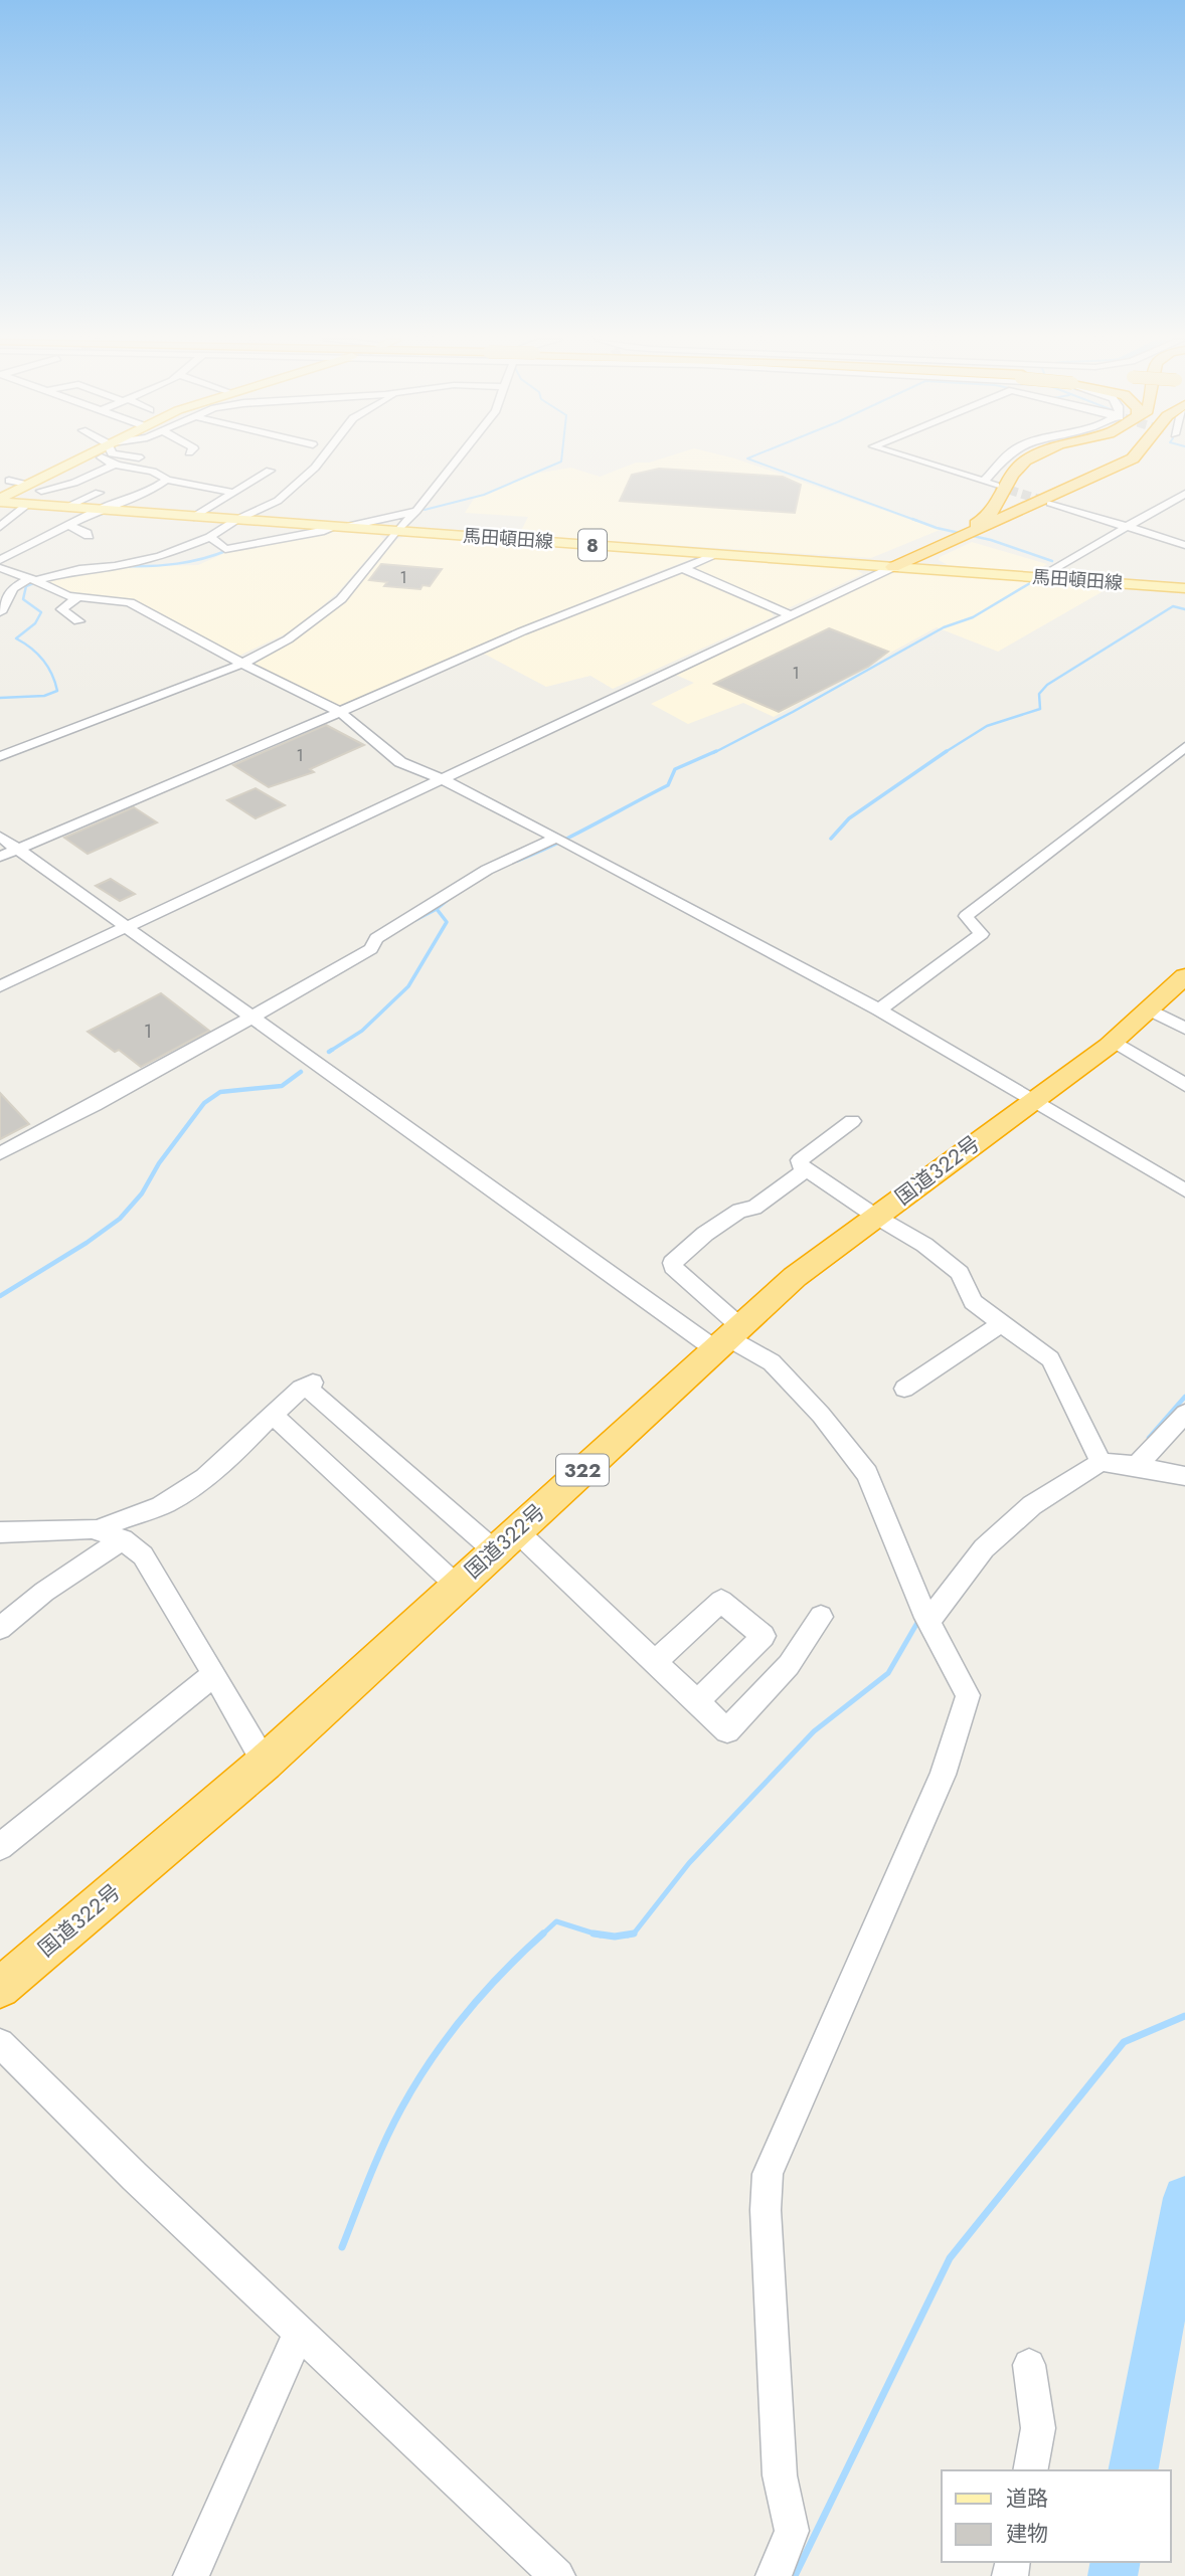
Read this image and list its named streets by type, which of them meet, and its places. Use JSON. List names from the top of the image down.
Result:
{
  "streets": {
    "highway": ["国道322号", "322"],
    "main road": ["馬田頓田線", "8"]
  },
  "house_numbers": [
    "1",
    "1",
    "1",
    "1"
  ],
  "legend": ["道路", "建物"]
}
